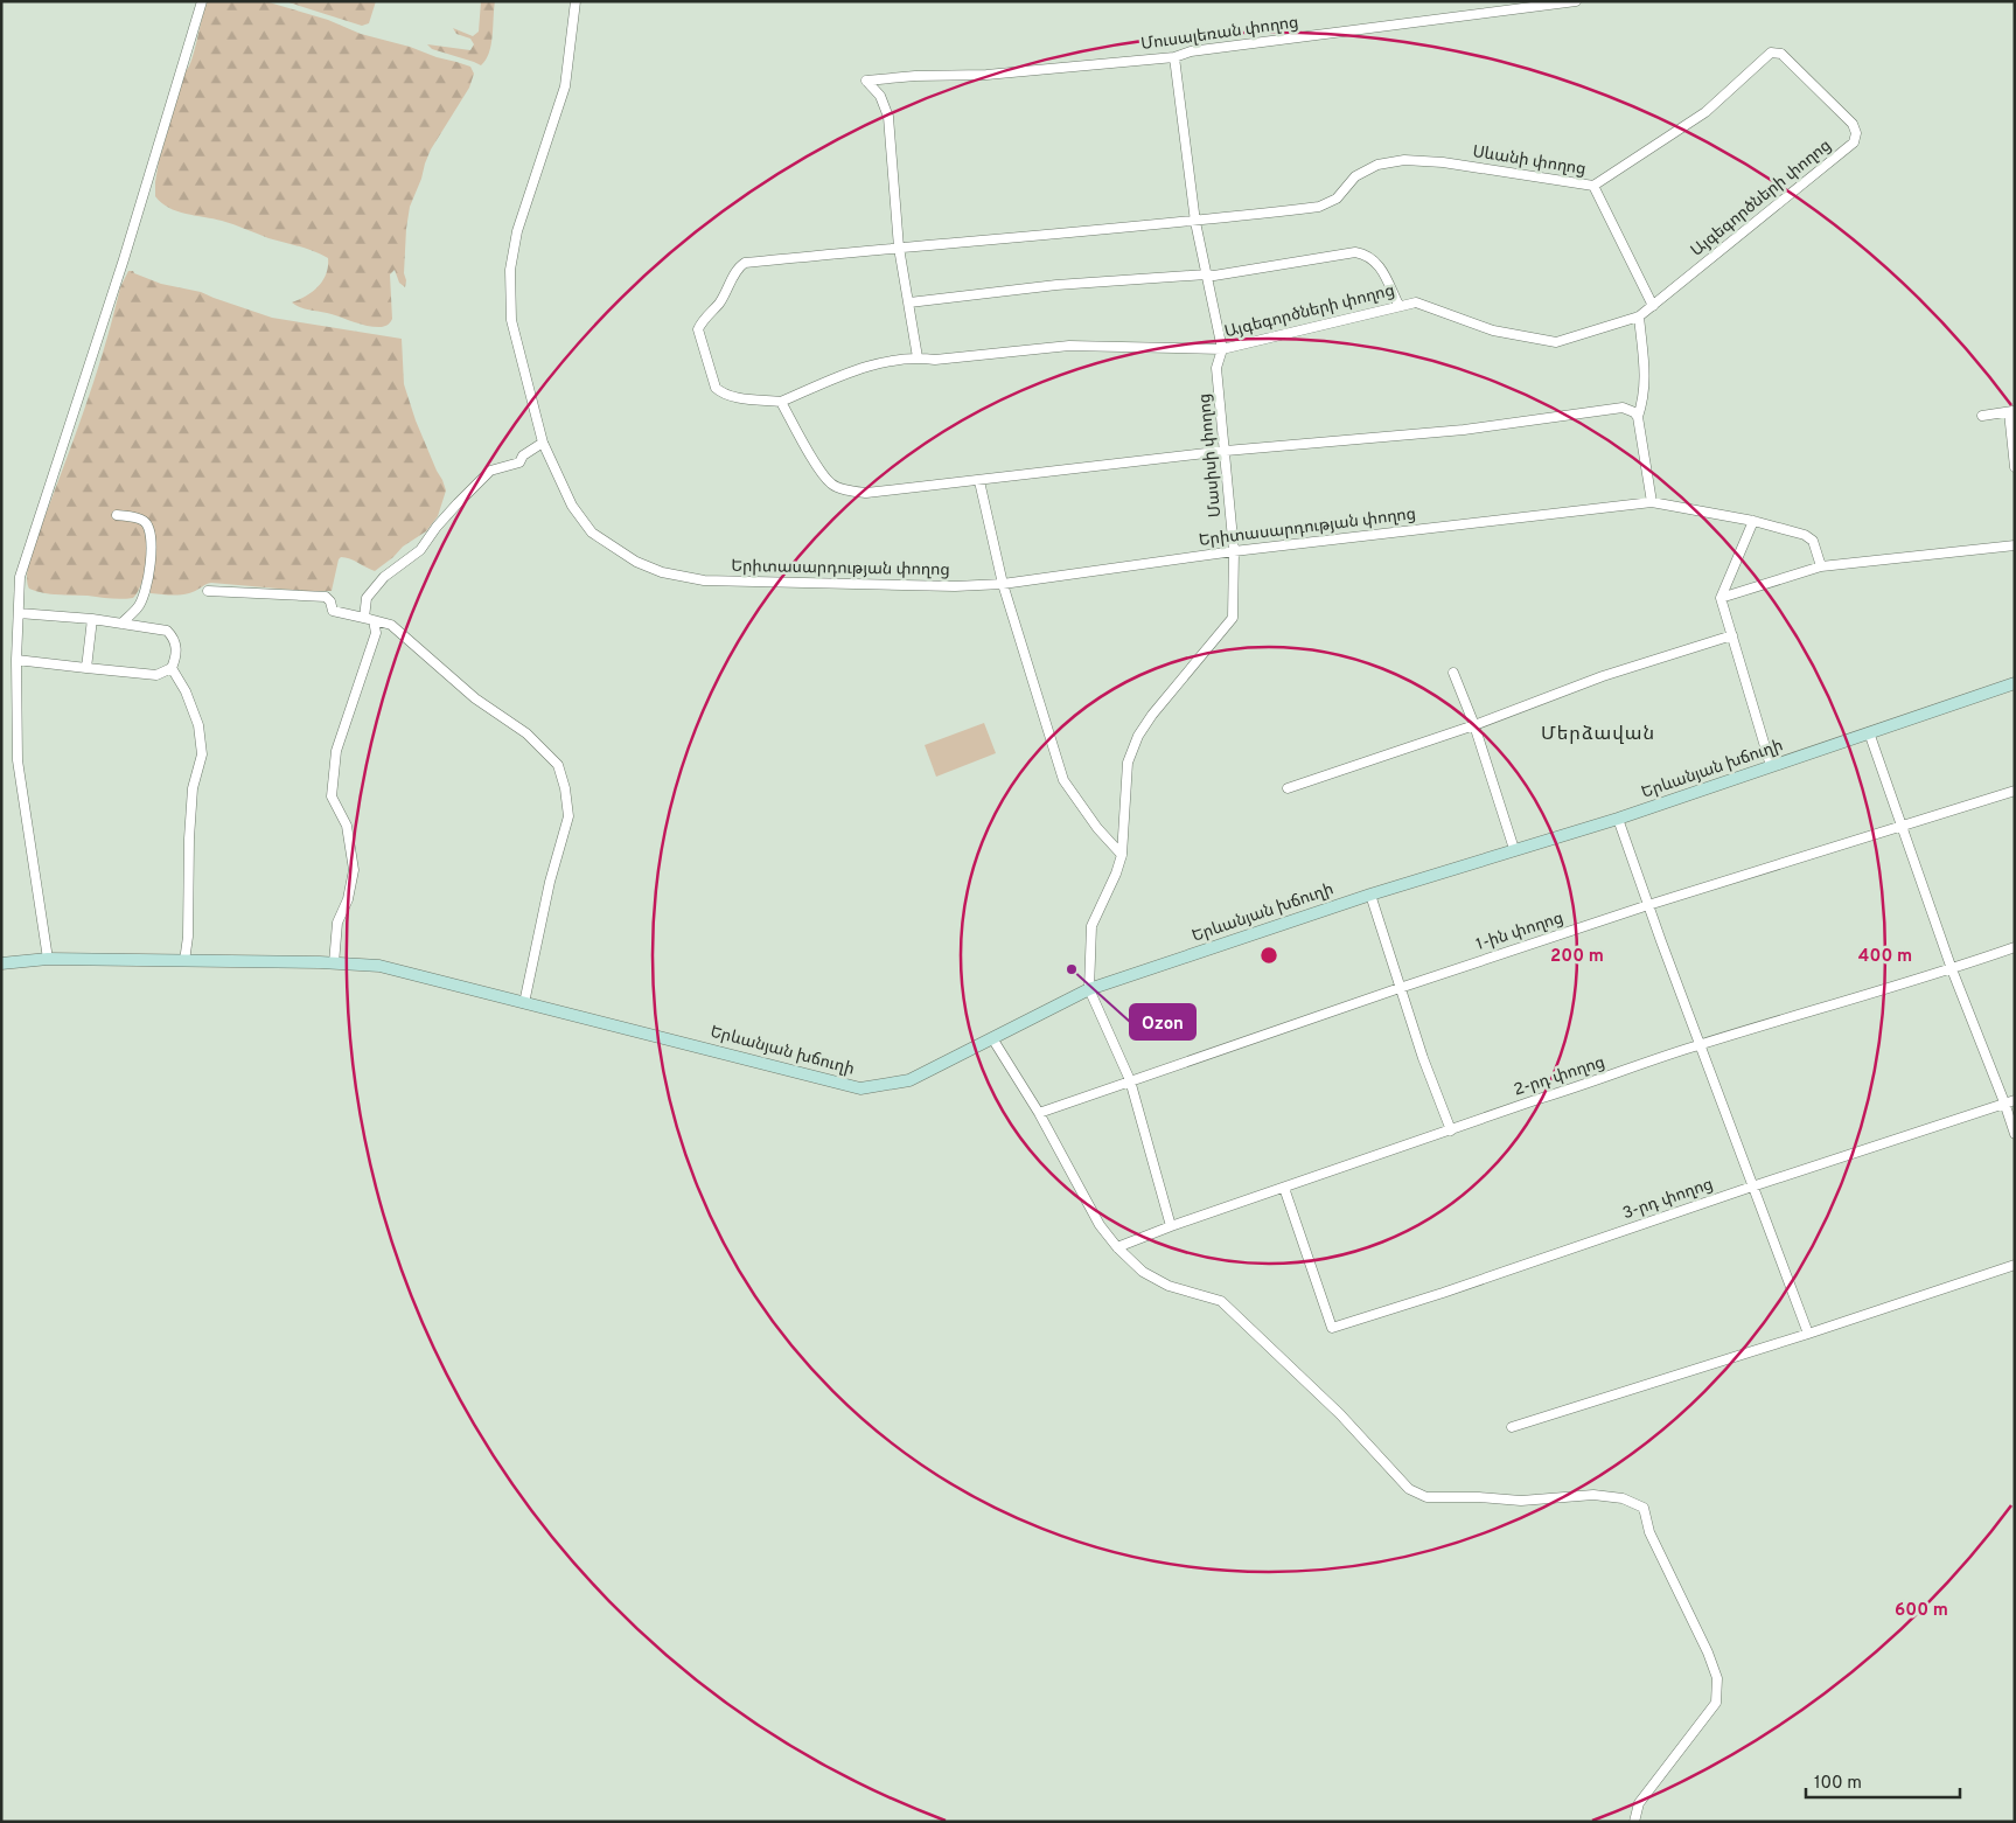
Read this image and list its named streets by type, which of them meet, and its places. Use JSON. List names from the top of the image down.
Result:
{
  "streets": {
    "main road": ["Երևանյան խճուղի"],
    "street": [
      "Մուսալեռան փողոց",
      "Սևանի փողոց",
      "Այգեգործների փողոց",
      "Մասիսի փողոց",
      "Երիտասարդության փողոց",
      "1-ին փողոց",
      "2-րդ փողոց",
      "3-րդ փողոց"
    ]
  },
  "crossings": [
    ["Մուսալեռան փողոց", "Սևանի փողոց"],
    ["Մուսալեռան փողոց", "Մասիսի փողոց"],
    ["Սևանի փողոց", "Այգեգործների փողոց"],
    ["Սևանի փողոց", "Մասիսի փողոց"],
    ["Այգեգործների փողոց", "Մասիսի փողոց"],
    ["Մասիսի փողոց", "Երիտասարդության փողոց"],
    ["Մասիսի փողոց", "Երևանյան խճուղի"],
    ["2-րդ փողոց", "3-րդ փողոց"]
  ],
  "districts": ["Մերձավան"],
  "places": ["Ozon"],
  "scale_bar": "100 m",
  "rings": ["200 m", "400 m", "600 m"]
}
